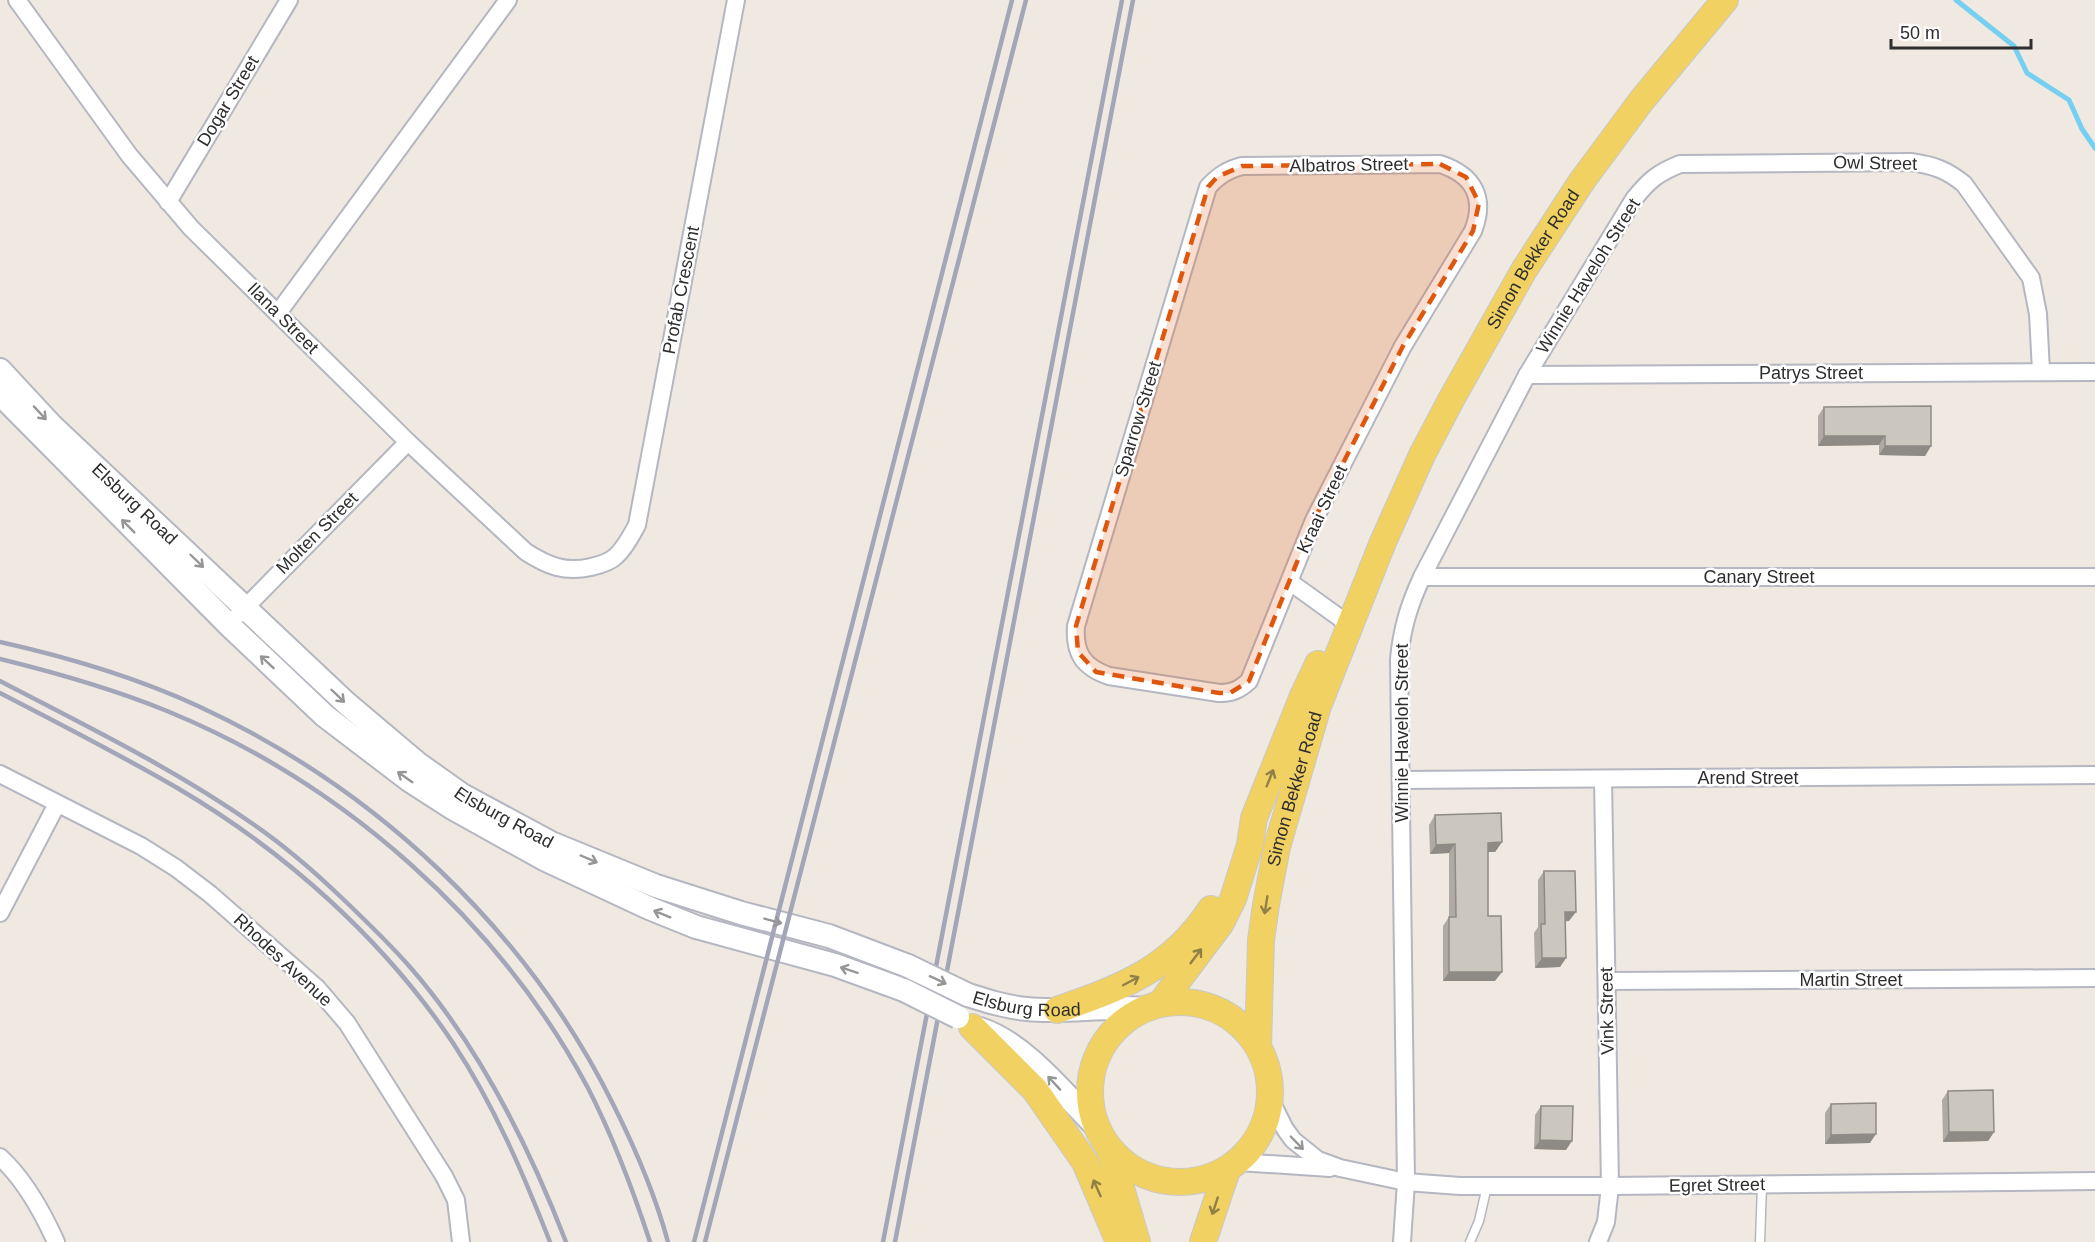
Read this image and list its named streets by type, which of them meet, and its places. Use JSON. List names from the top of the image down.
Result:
{
  "streets": {
    "main road": ["Simon Bekker Road", "Elsburg Road"],
    "street": [
      "Dogar Street",
      "Owl Street",
      "Albatros Street",
      "Winnie Haveloh Street",
      "Profab Crescent",
      "Ilana Street",
      "Patrys Street",
      "Sparrow Street",
      "Kraai Street",
      "Molten Street",
      "Canary Street",
      "Arend Street",
      "Rhodes Avenue",
      "Martin Street",
      "Vink Street",
      "Egret Street"
    ]
  },
  "crossings": [
    ["Dogar Street", "Ilana Street"],
    ["Owl Street", "Winnie Haveloh Street"],
    ["Owl Street", "Patrys Street"],
    ["Albatros Street", "Sparrow Street"],
    ["Albatros Street", "Kraai Street"],
    ["Simon Bekker Road", "Elsburg Road"],
    ["Winnie Haveloh Street", "Patrys Street"],
    ["Winnie Haveloh Street", "Canary Street"],
    ["Winnie Haveloh Street", "Arend Street"],
    ["Winnie Haveloh Street", "Egret Street"],
    ["Profab Crescent", "Ilana Street"],
    ["Ilana Street", "Molten Street"],
    ["Sparrow Street", "Kraai Street"],
    ["Elsburg Road", "Molten Street"],
    ["Arend Street", "Vink Street"],
    ["Martin Street", "Vink Street"],
    ["Vink Street", "Egret Street"]
  ],
  "scale_bar": "50 m"
}
